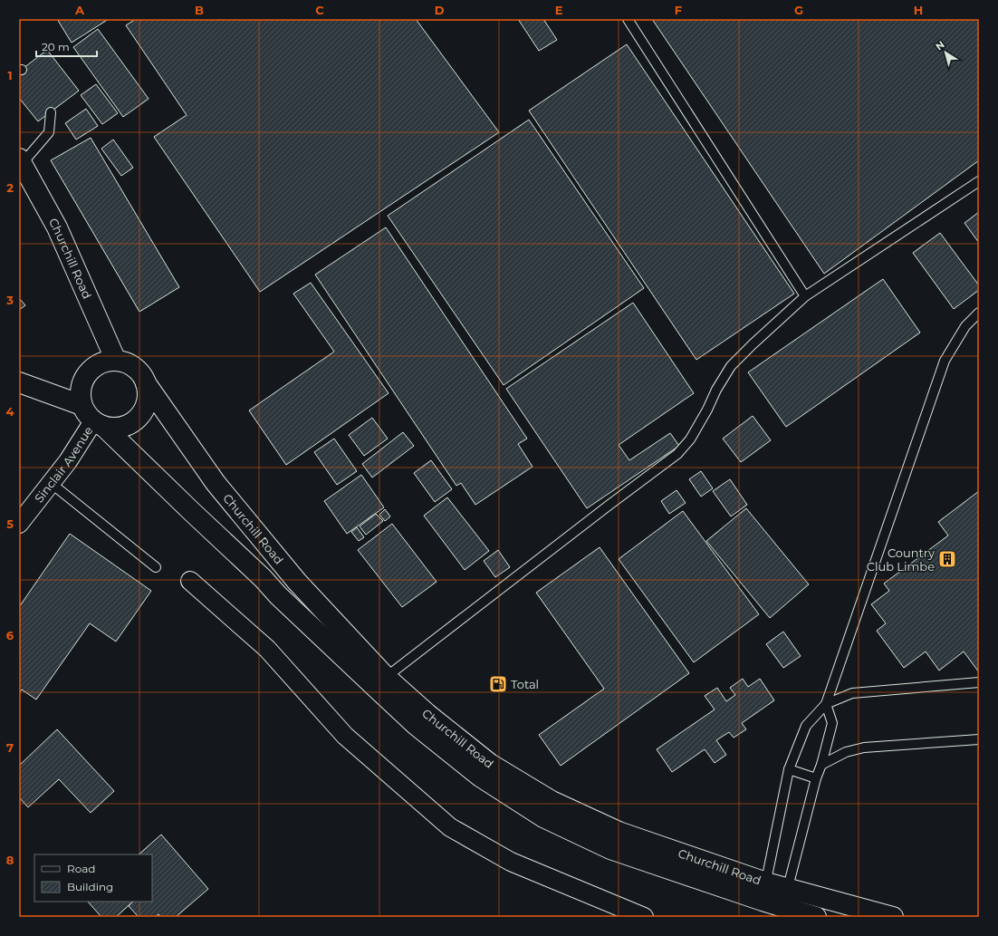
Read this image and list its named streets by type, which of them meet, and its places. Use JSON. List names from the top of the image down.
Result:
{
  "streets": {
    "highway": ["Churchill Road"],
    "street": ["Sinclair Avenue"]
  },
  "crossings": [
    ["Churchill Road", "Sinclair Avenue"]
  ],
  "places": {
    "building": ["Country Club Limbe"],
    "fuel station": ["Total"]
  },
  "legend": ["Road", "Building"],
  "scale_bar": "20 m",
  "north": "top left",
  "grid": {
    "columns": [
      "A",
      "B",
      "C",
      "D",
      "E",
      "F",
      "G",
      "H"
    ],
    "rows": [
      "1",
      "2",
      "3",
      "4",
      "5",
      "6",
      "7",
      "8"
    ]
  }
}
